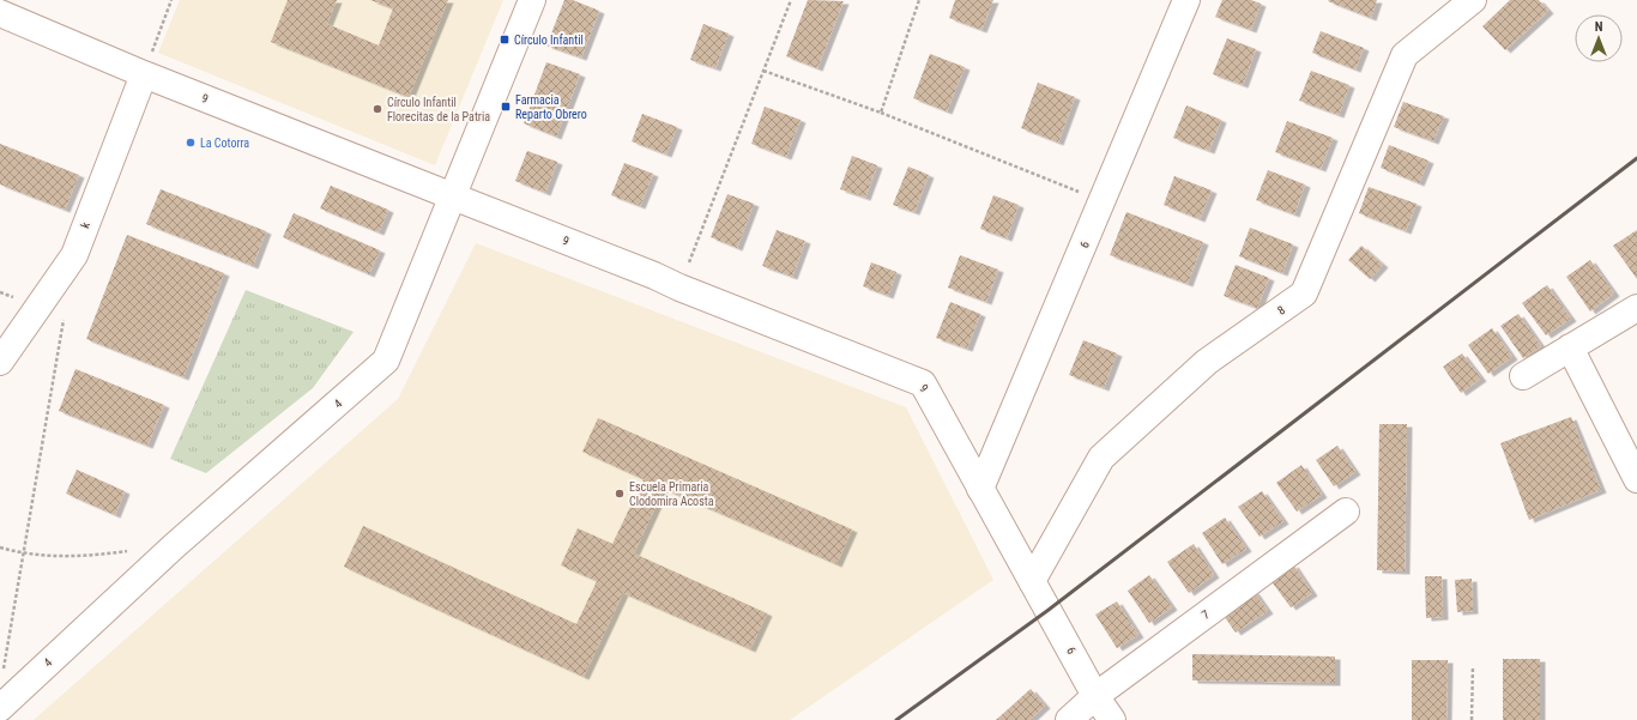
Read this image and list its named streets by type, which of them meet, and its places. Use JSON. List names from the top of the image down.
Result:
{
  "streets": {
    "street": [
      "9",
      "k",
      "6",
      "8",
      "4",
      "7"
    ]
  },
  "crossings": [
    ["9", "k"],
    ["9", "6"],
    ["9", "8"],
    ["9", "4"],
    ["6", "8"],
    ["6", "7"]
  ],
  "places": {
    "transit": ["Círculo Infantil", "Farmacia Reparto Obrero"],
    "other": ["Círculo Infantil Florecitas de la Patria", "La Cotorra", "Escuela Primaria Clodomira Acosta"]
  },
  "north": "top"
}
